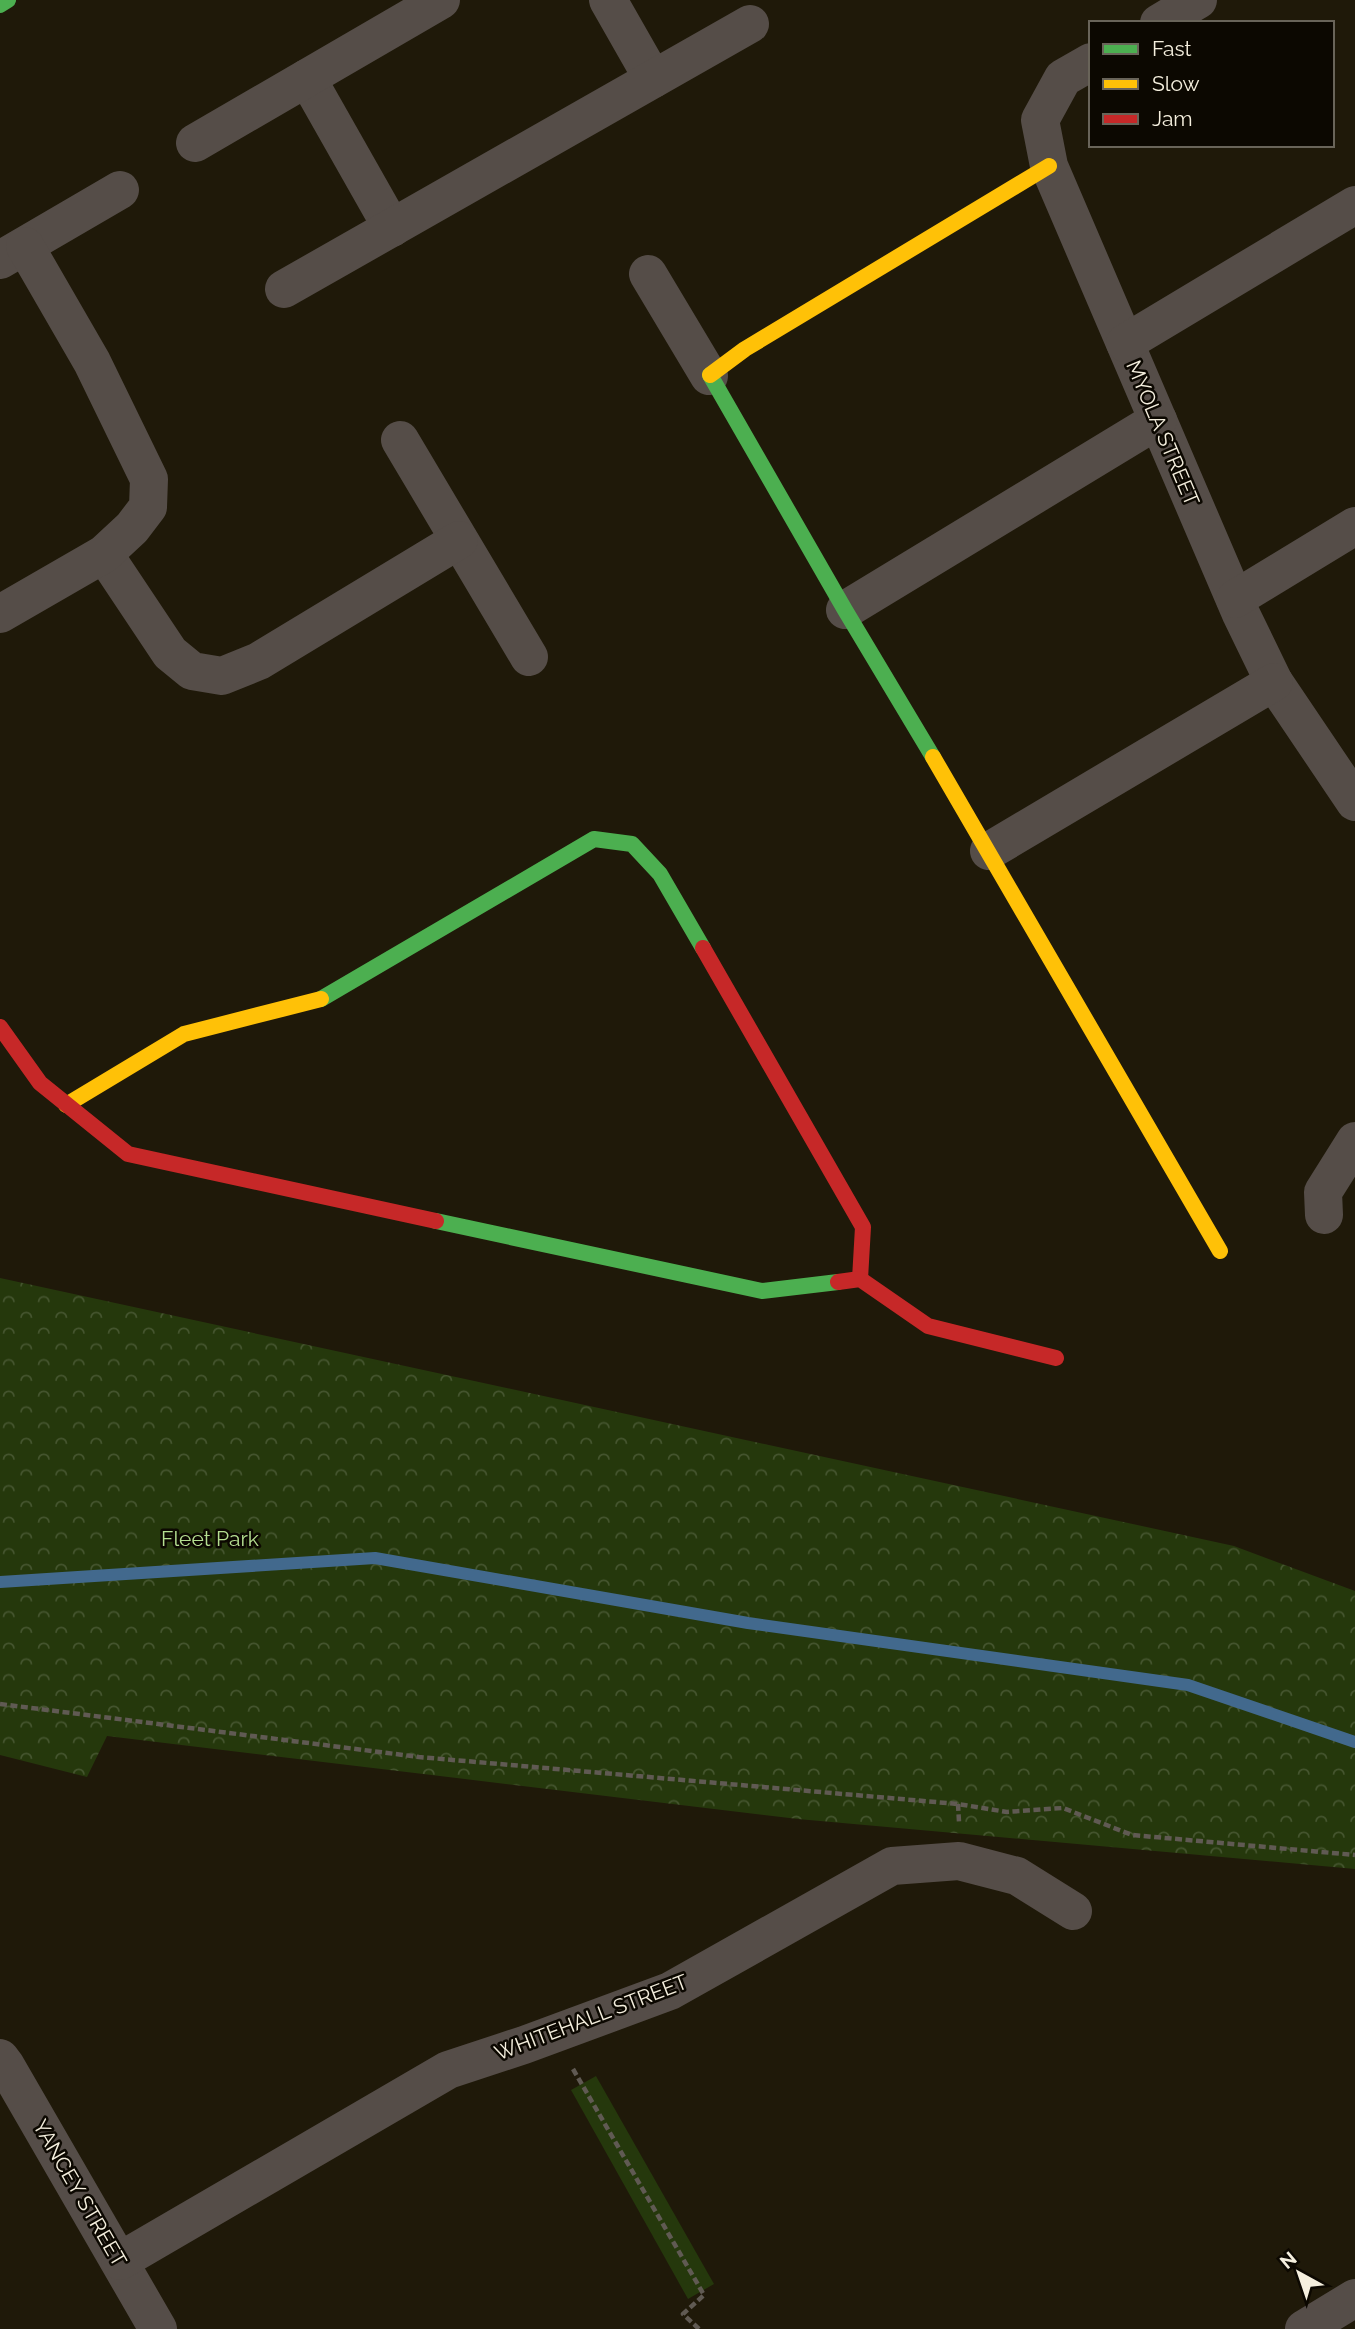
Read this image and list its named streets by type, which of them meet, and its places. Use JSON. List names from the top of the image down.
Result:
{
  "streets": {
    "street": ["MYOLA STREET", "WHITEHALL STREET", "YANCEY STREET"]
  },
  "crossings": [
    ["WHITEHALL STREET", "YANCEY STREET"]
  ],
  "parks": ["Fleet Park"],
  "legend": ["Fast", "Slow", "Jam"],
  "north": "top left"
}
